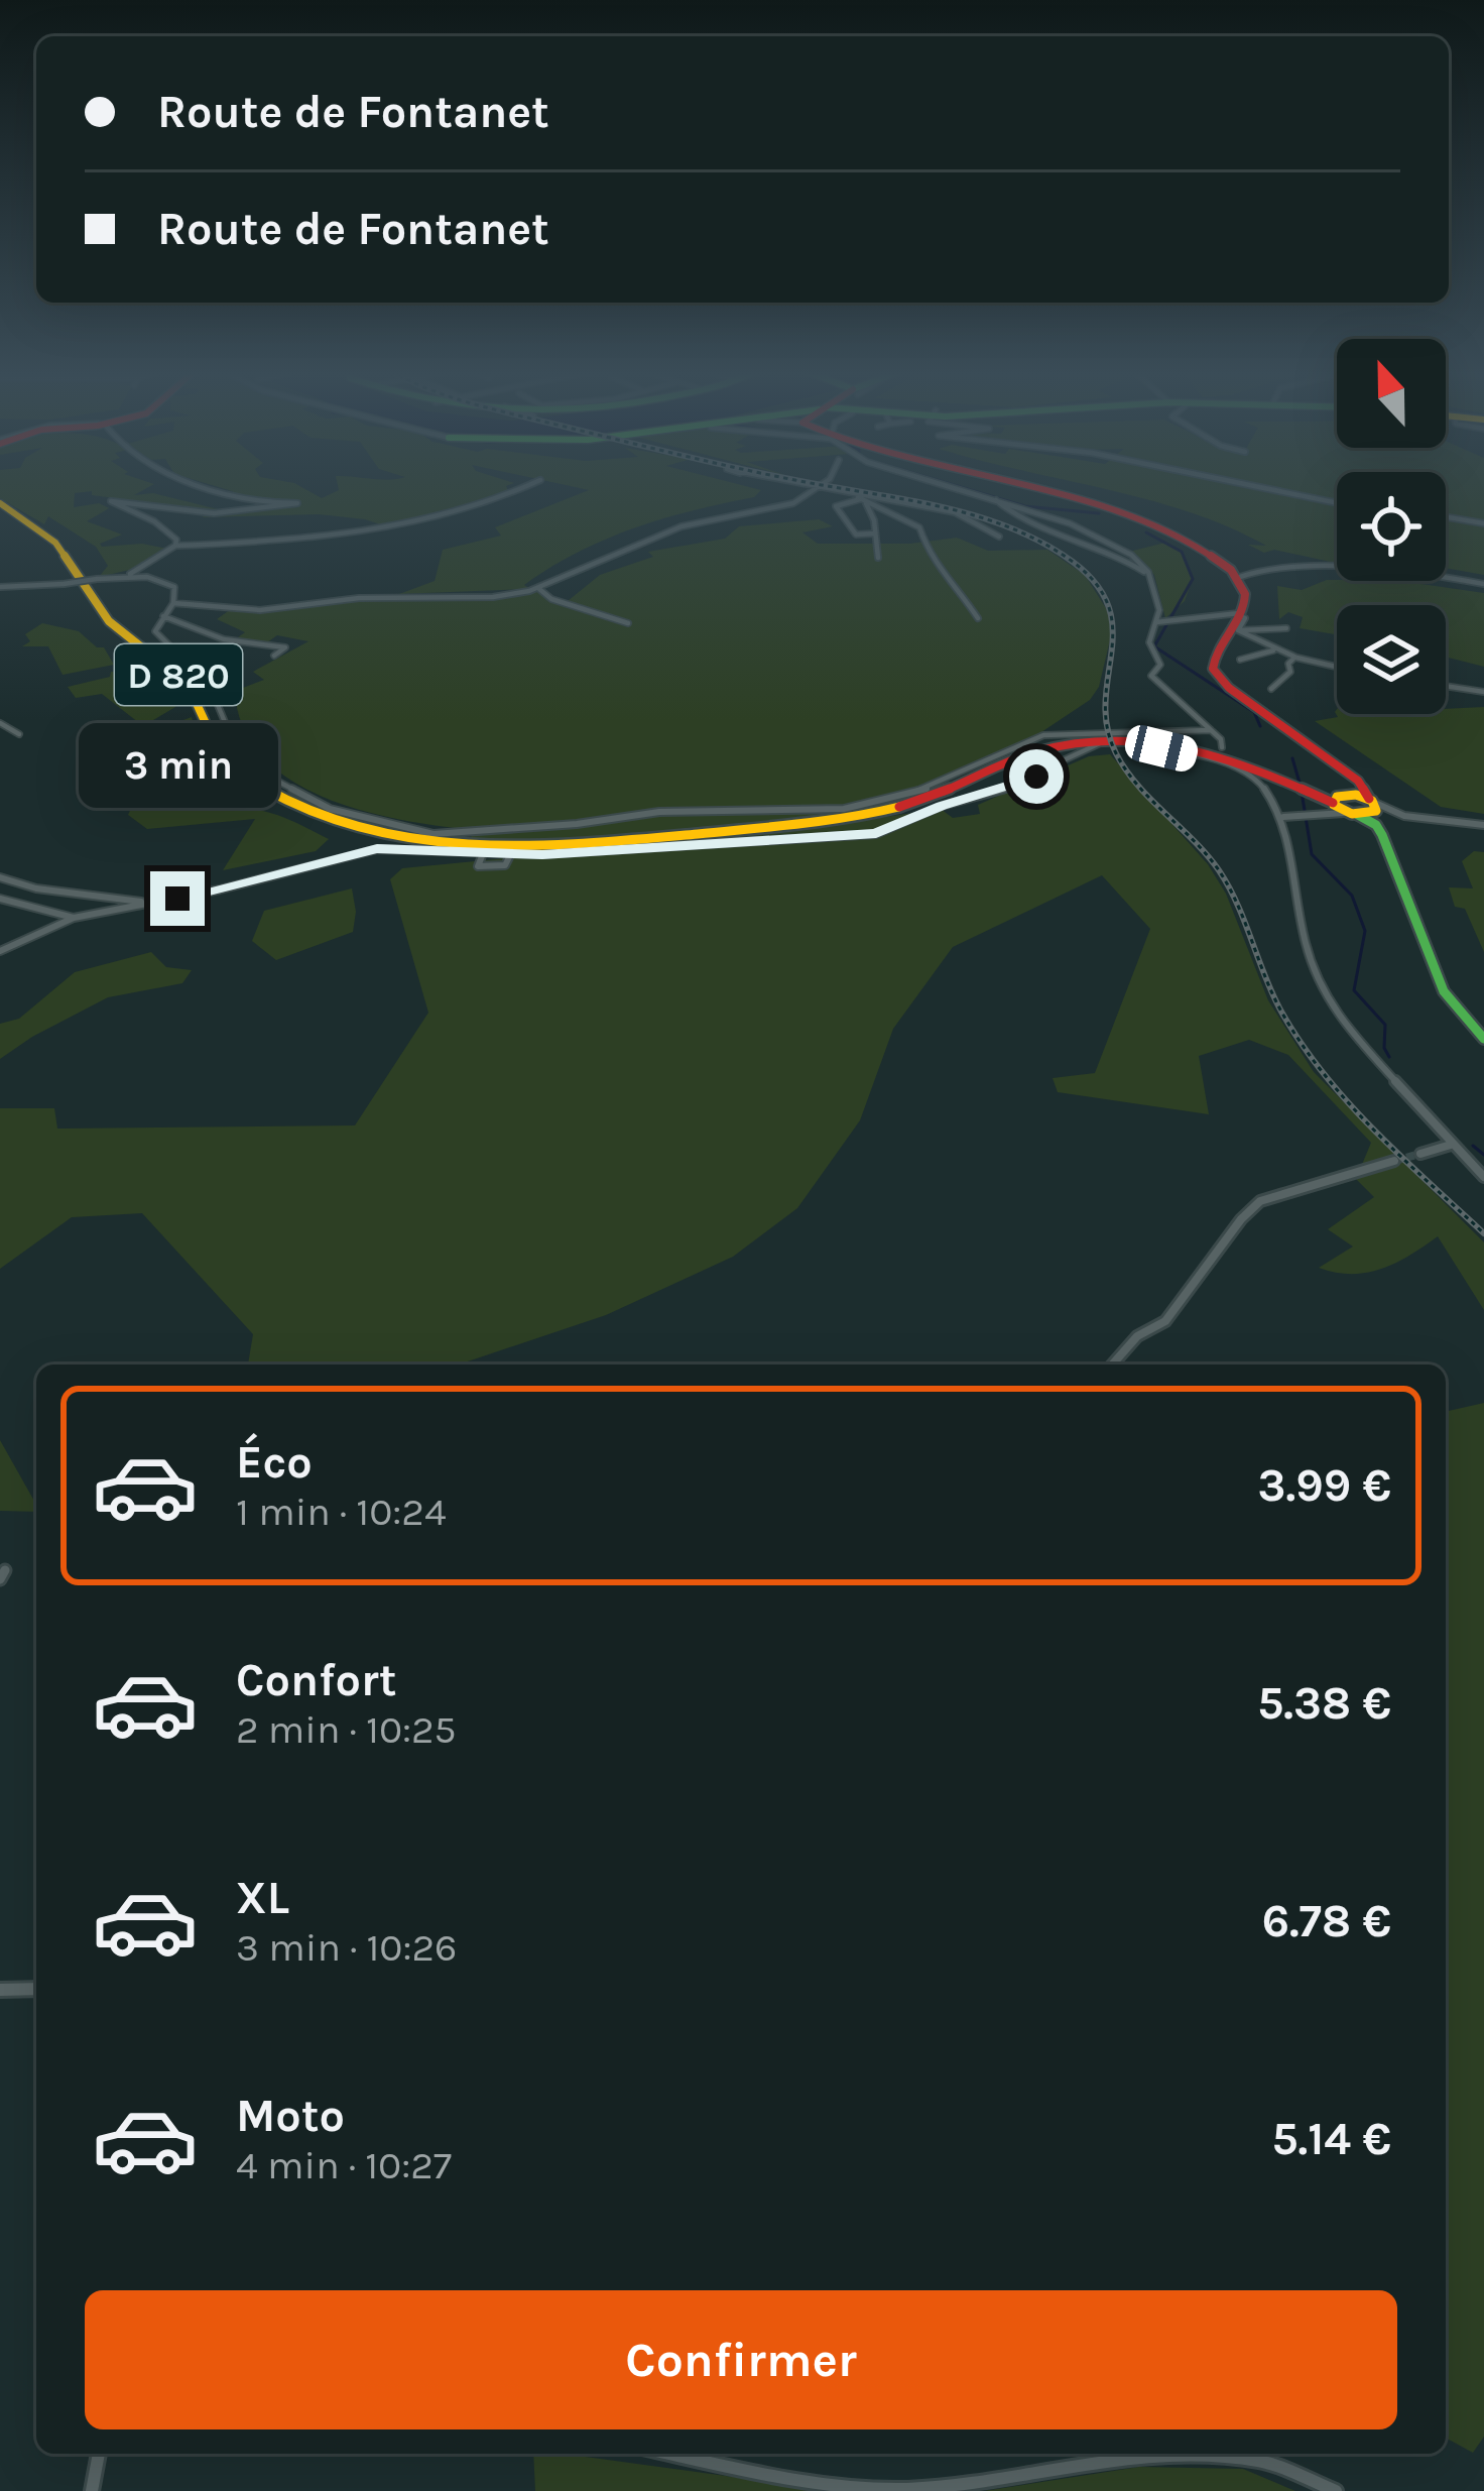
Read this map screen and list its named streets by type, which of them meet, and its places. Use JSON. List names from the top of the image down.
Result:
{
  "streets": {
    "main road": ["D 820"]
  },
  "north": "top",
  "page": {
    "banner": ["Route de Fontanet", "Route de Fontanet"],
    "bubble": "3 min",
    "list": [
      {
        "name": "Éco",
        "note": "1 min · 10:24",
        "value": "3.99 €"
      },
      {
        "name": "Confort",
        "note": "2 min · 10:25",
        "value": "5.38 €"
      },
      {
        "name": "XL",
        "note": "3 min · 10:26",
        "value": "6.78 €"
      },
      {
        "name": "Moto",
        "note": "4 min · 10:27",
        "value": "5.14 €"
      }
    ],
    "buttons": "Confirmer"
  }
}
